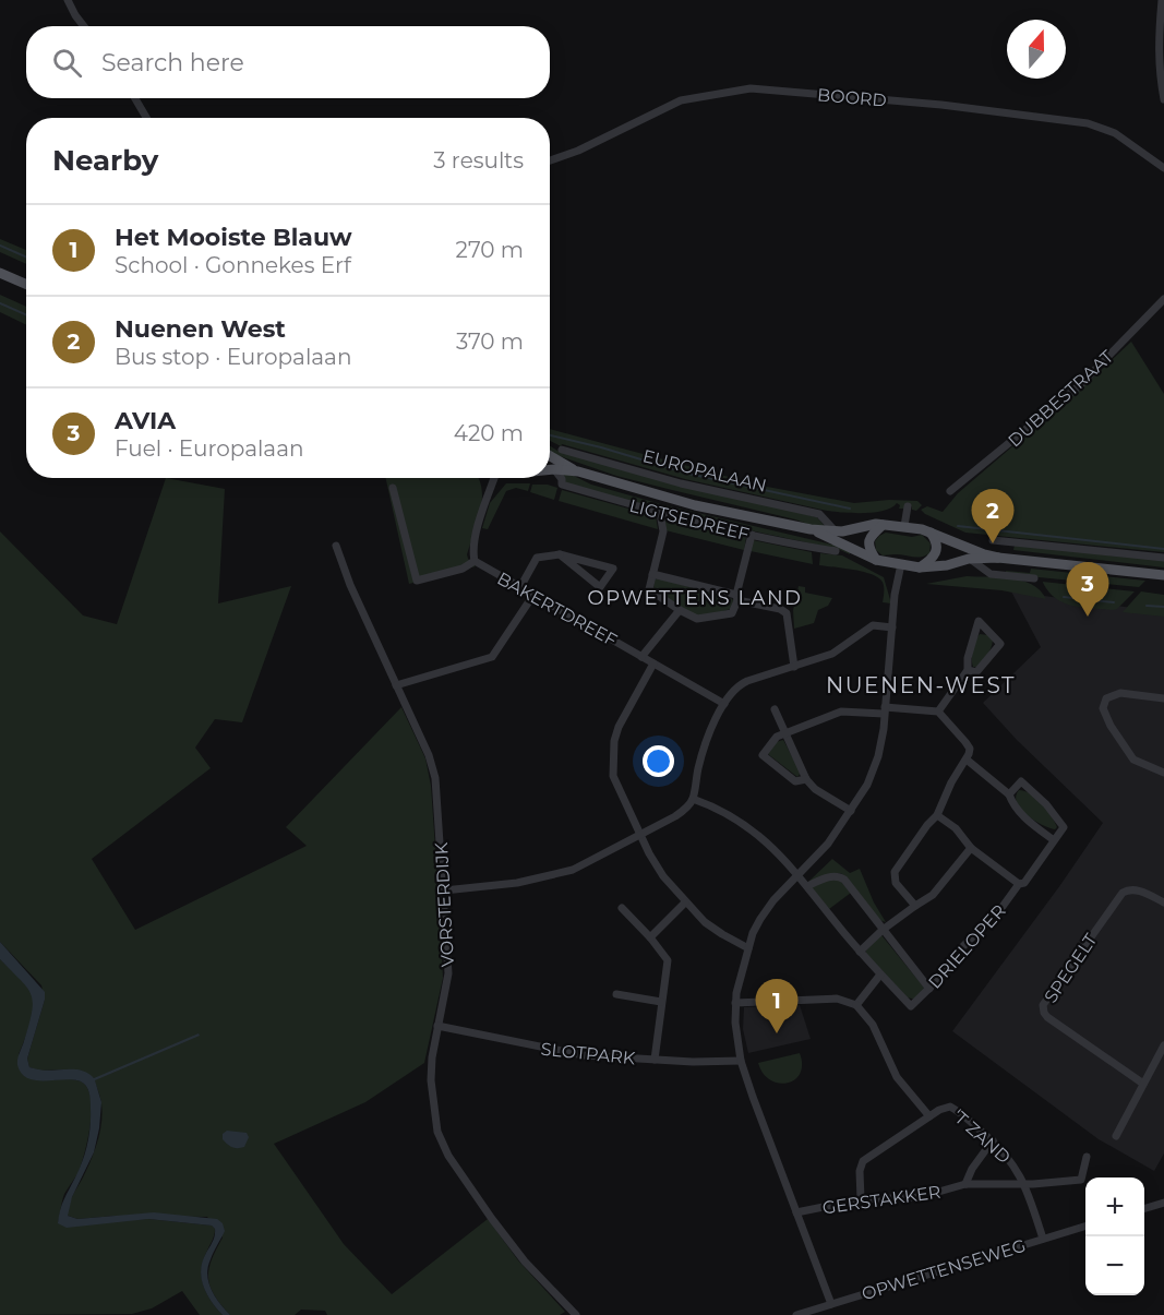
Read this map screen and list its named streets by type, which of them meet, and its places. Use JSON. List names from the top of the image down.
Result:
{
  "streets": {
    "main road": ["EUROPALAAN"],
    "street": [
      "BOORD",
      "DUBBESTRAAT",
      "LIGTSEDREEF",
      "BAKERTDREEF",
      "VORSTERDIJK",
      "DRIELOPER",
      "SPEGELT",
      "SLOTPARK",
      "'T ZAND",
      "GERSTAKKER",
      "OPWETTENSEWEG"
    ]
  },
  "crossings": [
    ["EUROPALAAN", "LIGTSEDREEF"],
    ["VORSTERDIJK", "SLOTPARK"],
    ["'T ZAND", "GERSTAKKER"],
    ["'T ZAND", "OPWETTENSEWEG"]
  ],
  "districts": ["OPWETTENS LAND", "NUENEN-WEST"],
  "north": "top",
  "page": {
    "search": "Search here",
    "heading": ["Nearby", "3 results"],
    "list": [
      {
        "mark": "1",
        "name": "Het Mooiste Blauw",
        "note": "School · Gonnekes Erf",
        "value": "270 m"
      },
      {
        "mark": "2",
        "name": "Nuenen West",
        "note": "Bus stop · Europalaan",
        "value": "370 m"
      },
      {
        "mark": "3",
        "name": "AVIA",
        "note": "Fuel · Europalaan",
        "value": "420 m"
      }
    ],
    "pins": ["2", "3", "1"],
    "map_buttons": ["+", "−"]
  }
}
